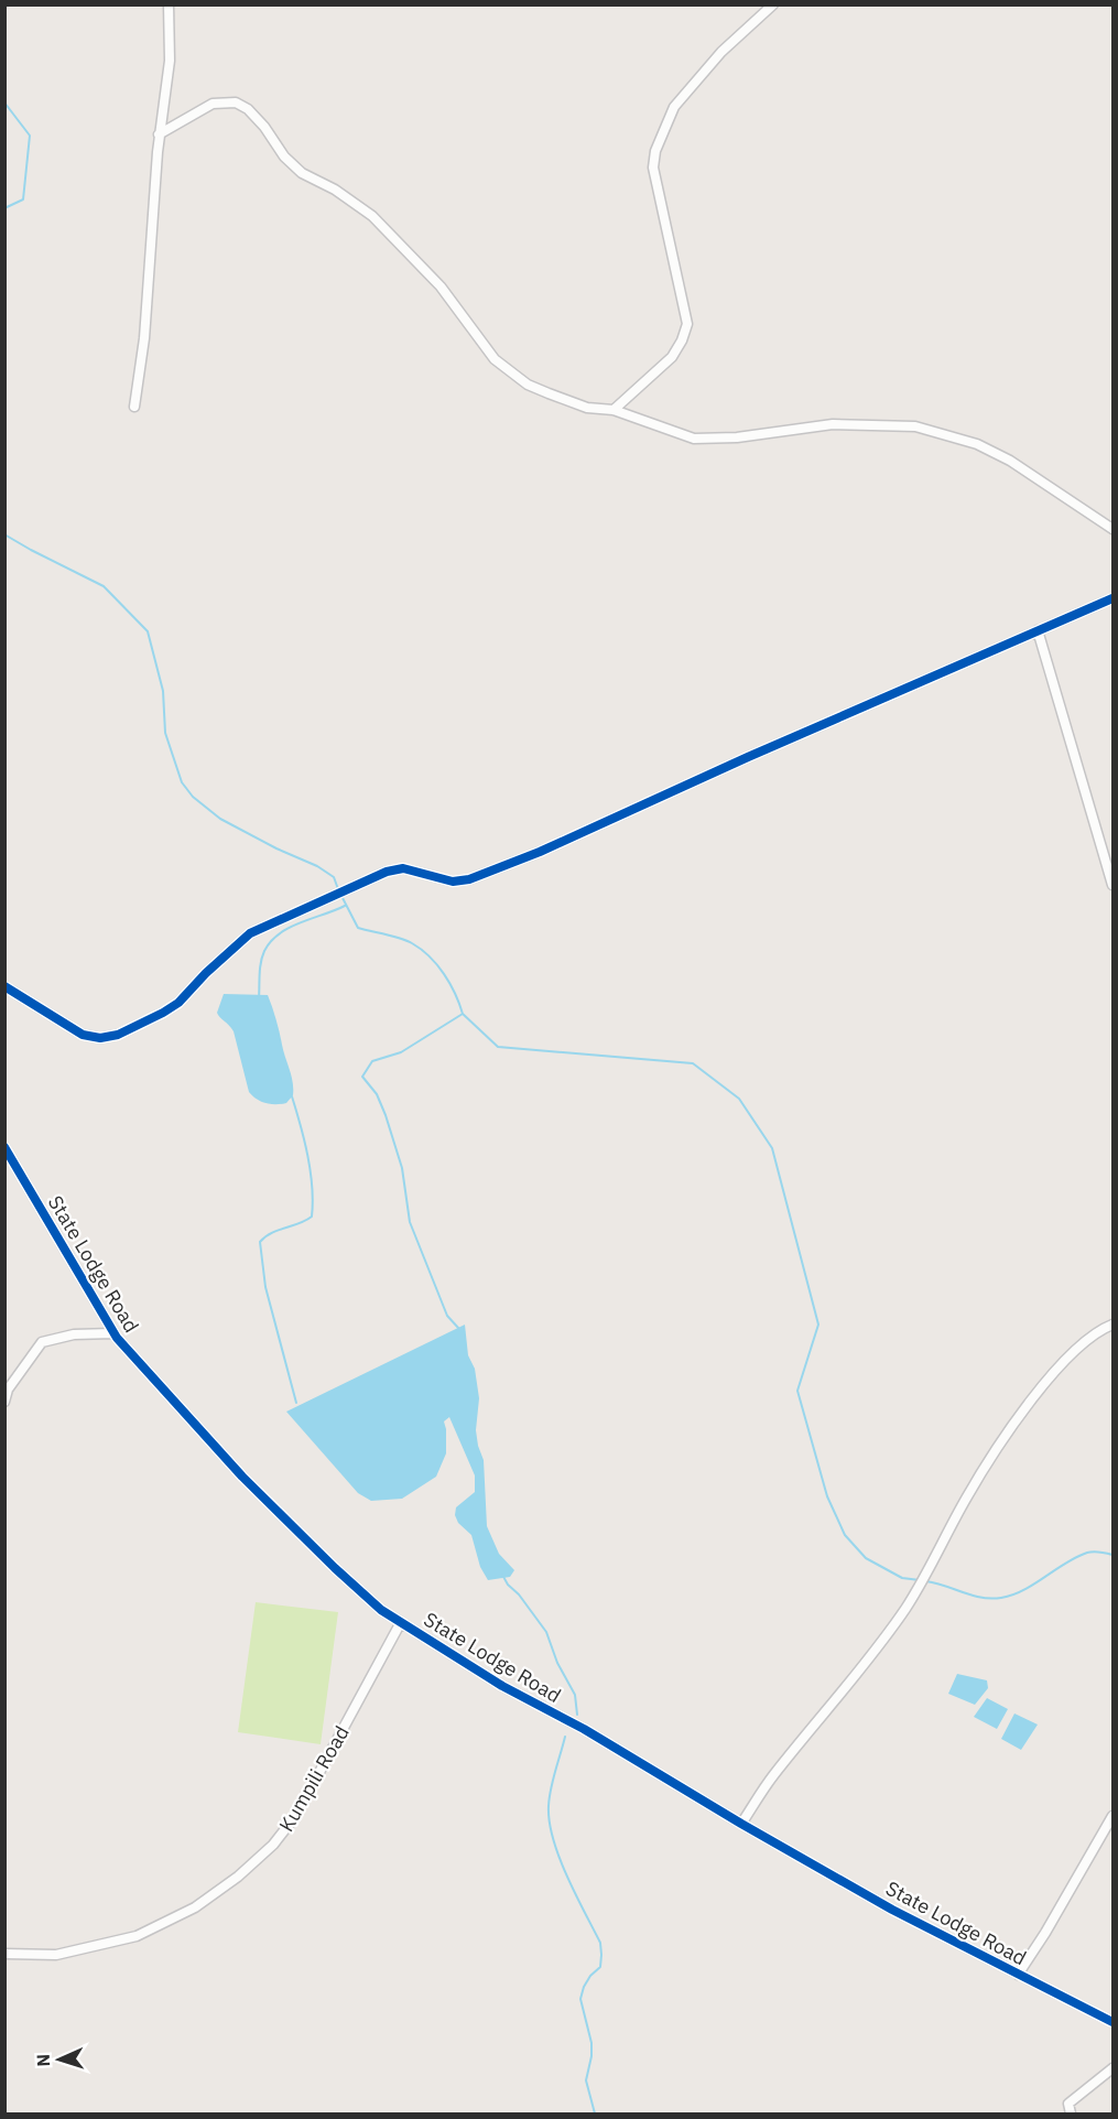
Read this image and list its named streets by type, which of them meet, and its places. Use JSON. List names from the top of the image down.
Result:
{
  "streets": {
    "street": ["State Lodge Road", "Kumpili Road"]
  },
  "crossings": [
    ["State Lodge Road", "Kumpili Road"]
  ],
  "north": "left"
}
